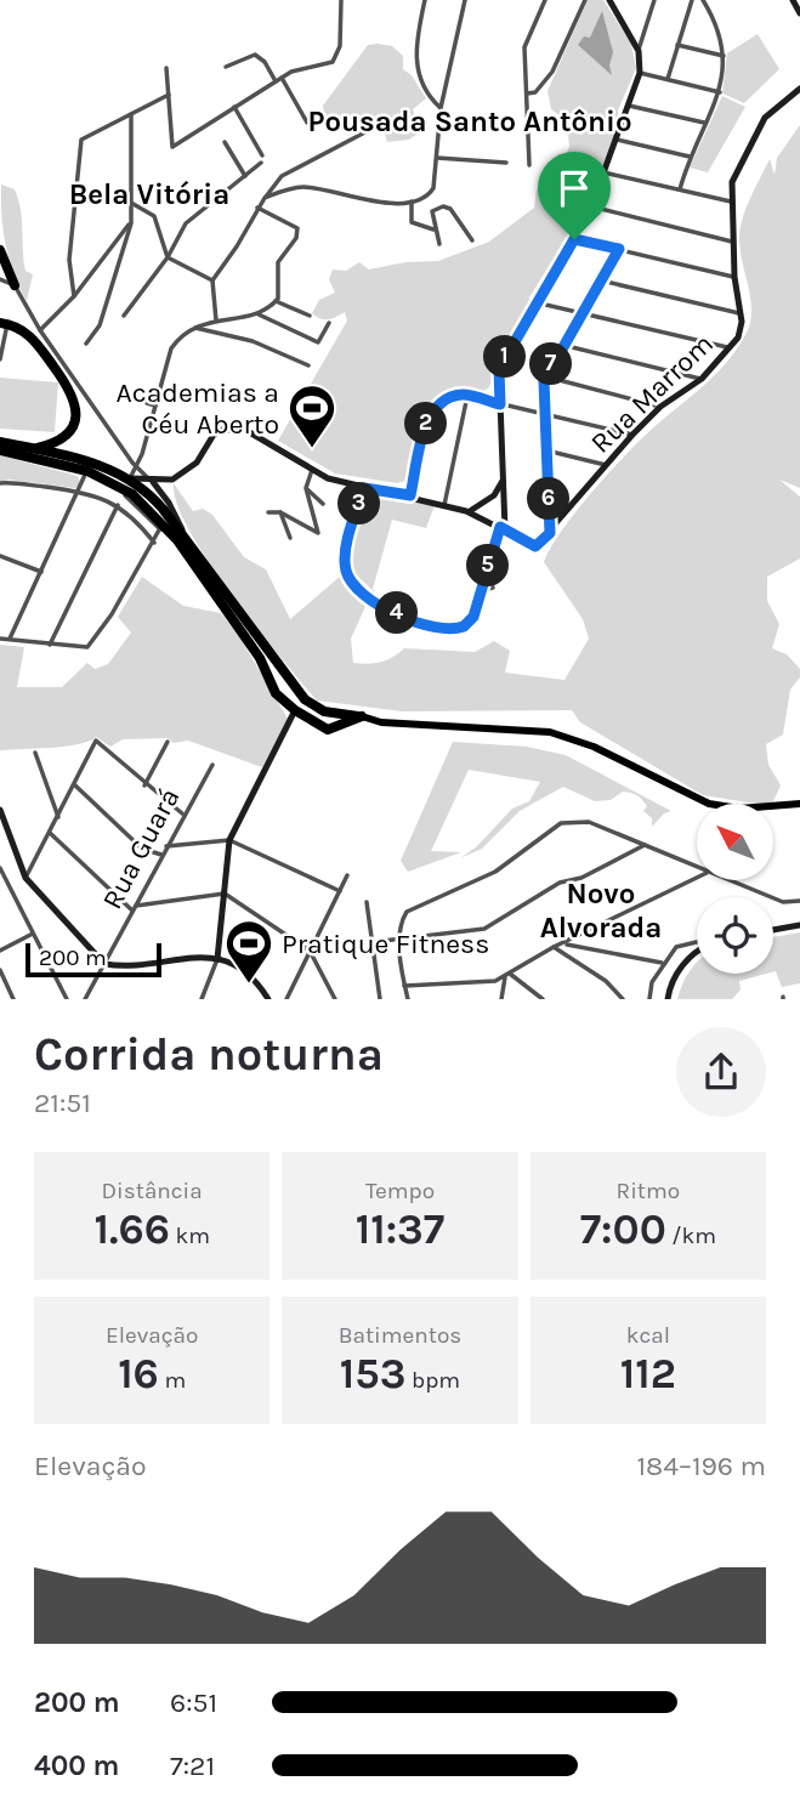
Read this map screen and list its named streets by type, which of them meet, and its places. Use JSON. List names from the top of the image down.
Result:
{
  "streets": {
    "street": ["Rua Marrom", "Rua Guará"]
  },
  "districts": ["Pousada Santo Antônio", "Bela Vitória", "Novo Alvorada"],
  "places": {
    "sports": ["Academias a Céu Aberto", "Pratique Fitness"]
  },
  "scale_bar": "200 m",
  "north": "top left",
  "page": {
    "pins": [
      "1",
      "7",
      "2",
      "6",
      "3",
      "5",
      "4"
    ],
    "scale": "200 m",
    "heading": ["Corrida noturna", "21:51"],
    "stats": [
      ["Distância", "1.66 km"],
      ["Tempo", "11:37"],
      ["Ritmo", "7:00 /km"],
      ["Elevação", "16 m"],
      ["Batimentos", "153 bpm"],
      ["kcal", "112"]
    ],
    "chart": ["Elevação", "184–196 m"],
    "list": [
      {
        "name": "200 m",
        "note": "6:51"
      },
      {
        "name": "400 m",
        "note": "7:21"
      }
    ]
  }
}
